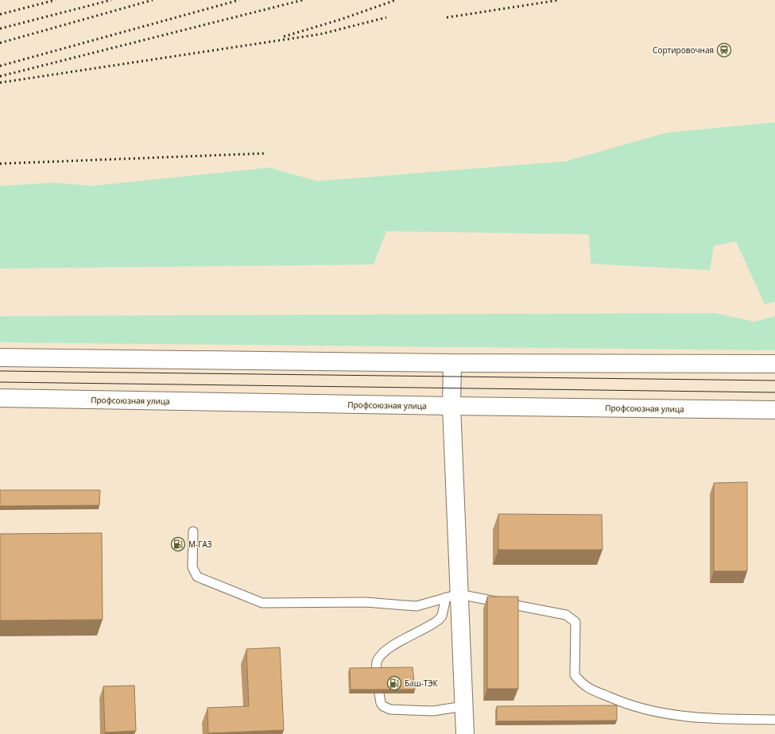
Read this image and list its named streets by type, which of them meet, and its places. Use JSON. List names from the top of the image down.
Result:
{
  "streets": {
    "main road": ["Профсоюзная улица"]
  },
  "places": {
    "station": ["Сортировочная"],
    "fuel station": ["М-ГАЗ", "Баш-ТЭК"]
  }
}
